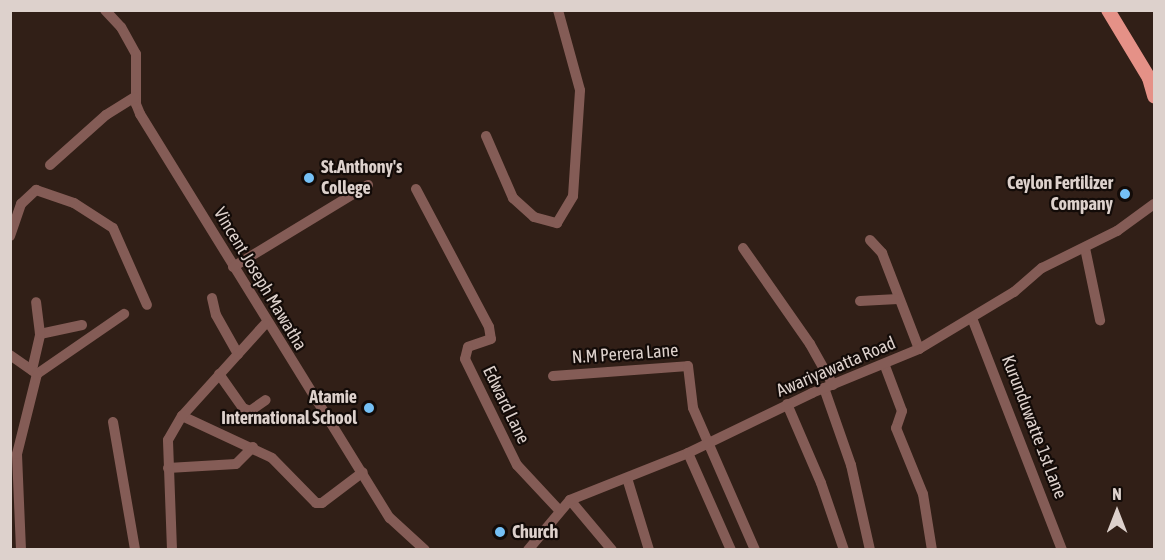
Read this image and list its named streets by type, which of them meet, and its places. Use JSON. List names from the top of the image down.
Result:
{
  "streets": {
    "street": [
      "Vincent Joseph Mawatha",
      "N.M Perera Lane",
      "Awariyawatta Road",
      "Edward Lane",
      "Kurunduwatte 1st Lane"
    ]
  },
  "crossings": [
    ["N.M Perera Lane", "Awariyawatta Road"],
    ["Awariyawatta Road", "Edward Lane"],
    ["Awariyawatta Road", "Kurunduwatte 1st Lane"]
  ],
  "places": [
    "St.Anthony's College",
    "Ceylon Fertilizer Company",
    "Atamie International School",
    "Church"
  ],
  "north": "top"
}
